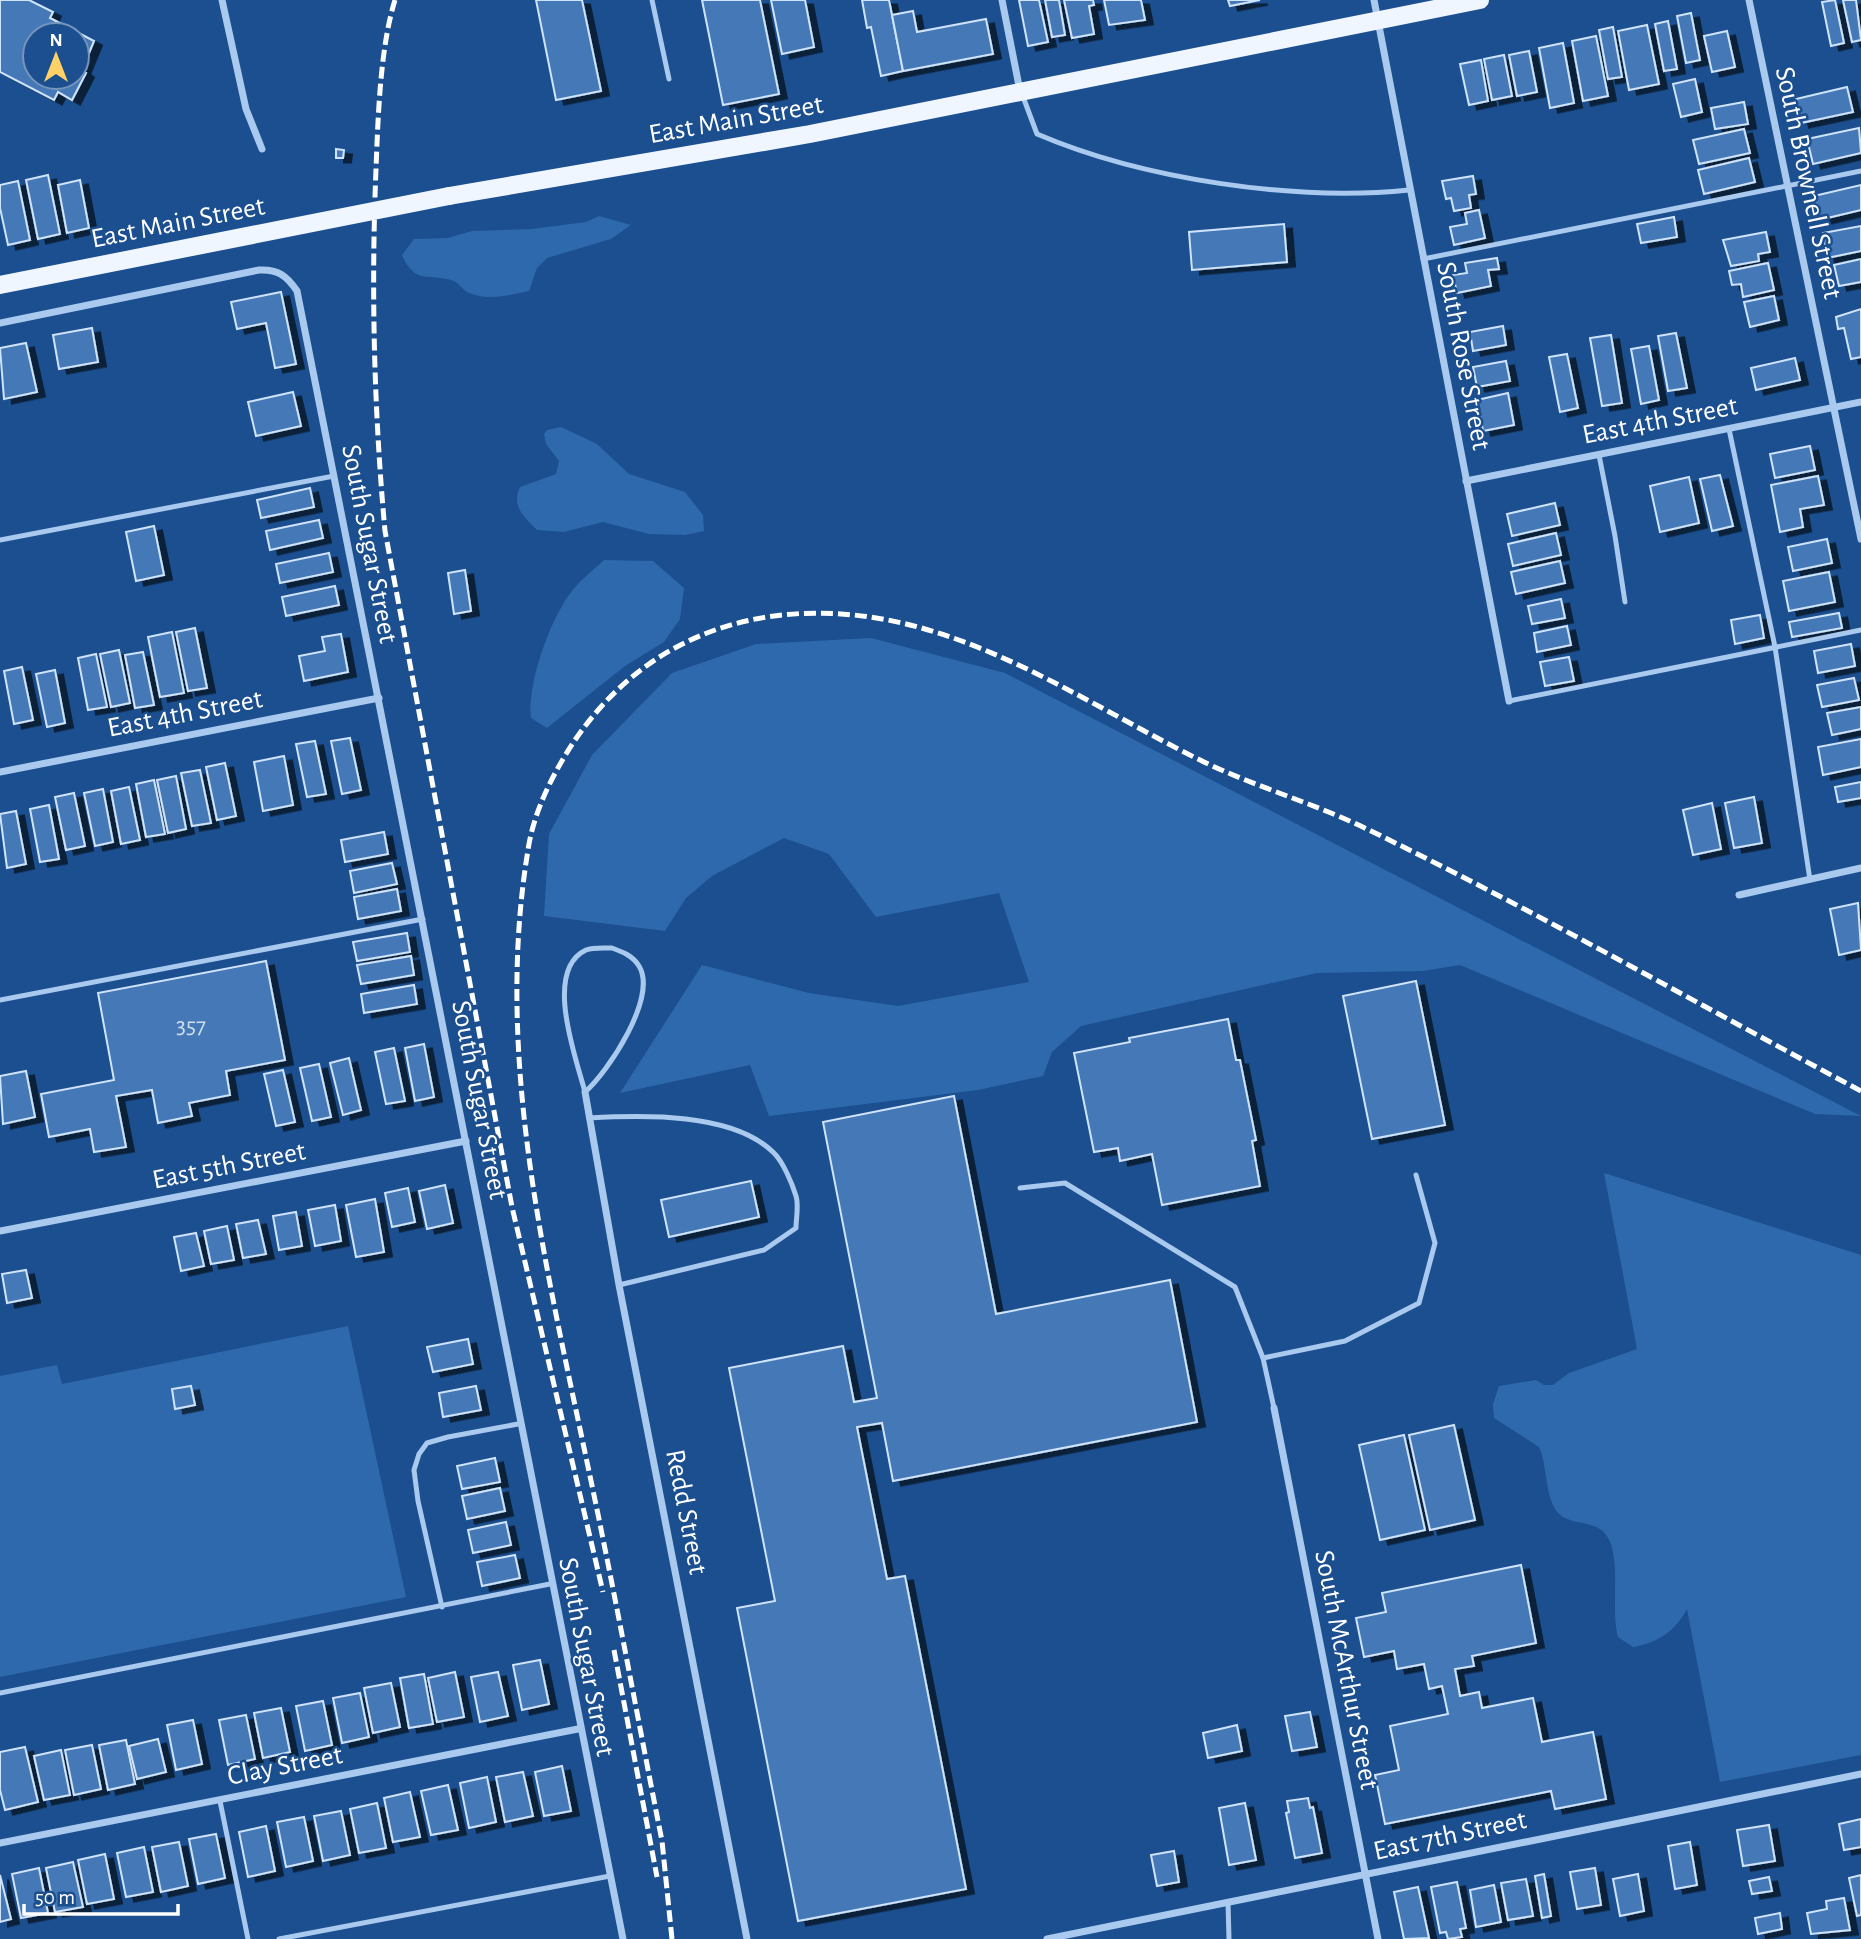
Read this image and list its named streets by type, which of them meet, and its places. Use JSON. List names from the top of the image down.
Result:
{
  "streets": {
    "main road": ["East Main Street"],
    "street": [
      "South Brownell Street",
      "South Rose Street",
      "East 4th Street",
      "South Sugar Street",
      "East 5th Street",
      "Redd Street",
      "South McArthur Street",
      "Clay Street",
      "East 7th Street"
    ]
  },
  "crossings": [
    ["East Main Street", "South Rose Street"],
    ["South Brownell Street", "East 4th Street"],
    ["South Rose Street", "East 4th Street"],
    ["East 4th Street", "South Sugar Street"],
    ["South Sugar Street", "East 5th Street"],
    ["South Sugar Street", "Clay Street"],
    ["South McArthur Street", "East 7th Street"]
  ],
  "house_numbers": ["357"],
  "scale_bar": "50 m",
  "north": "top"
}
